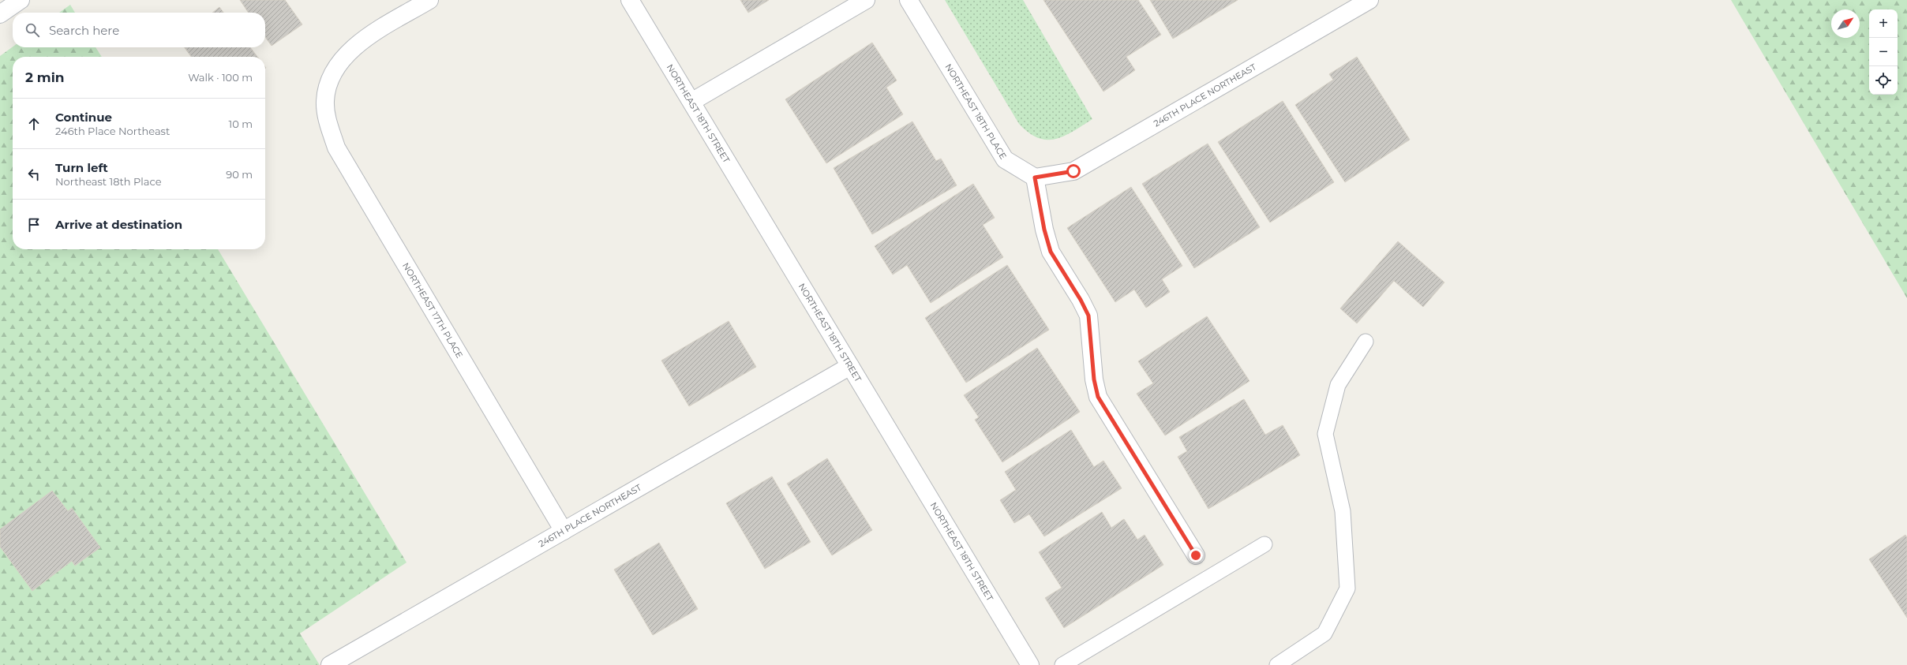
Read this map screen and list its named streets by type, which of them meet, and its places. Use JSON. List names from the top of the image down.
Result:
{
  "streets": {
    "street": [
      "246TH PLACE NORTHEAST",
      "NORTHEAST 18TH PLACE",
      "NORTHEAST 18TH STREET",
      "NORTHEAST 17TH PLACE"
    ]
  },
  "crossings": [
    ["246TH PLACE NORTHEAST", "NORTHEAST 18TH PLACE"],
    ["246TH PLACE NORTHEAST", "NORTHEAST 18TH STREET"],
    ["246TH PLACE NORTHEAST", "NORTHEAST 17TH PLACE"]
  ],
  "north": "top right",
  "page": {
    "map_buttons": ["+", "−"],
    "search": "Search here",
    "heading": ["2 min", "Walk · 100 m"],
    "list": [
      ["Continue", "246th Place Northeast", "10 m"],
      ["Turn left", "Northeast 18th Place", "90 m"],
      "Arrive at destination"
    ]
  }
}
